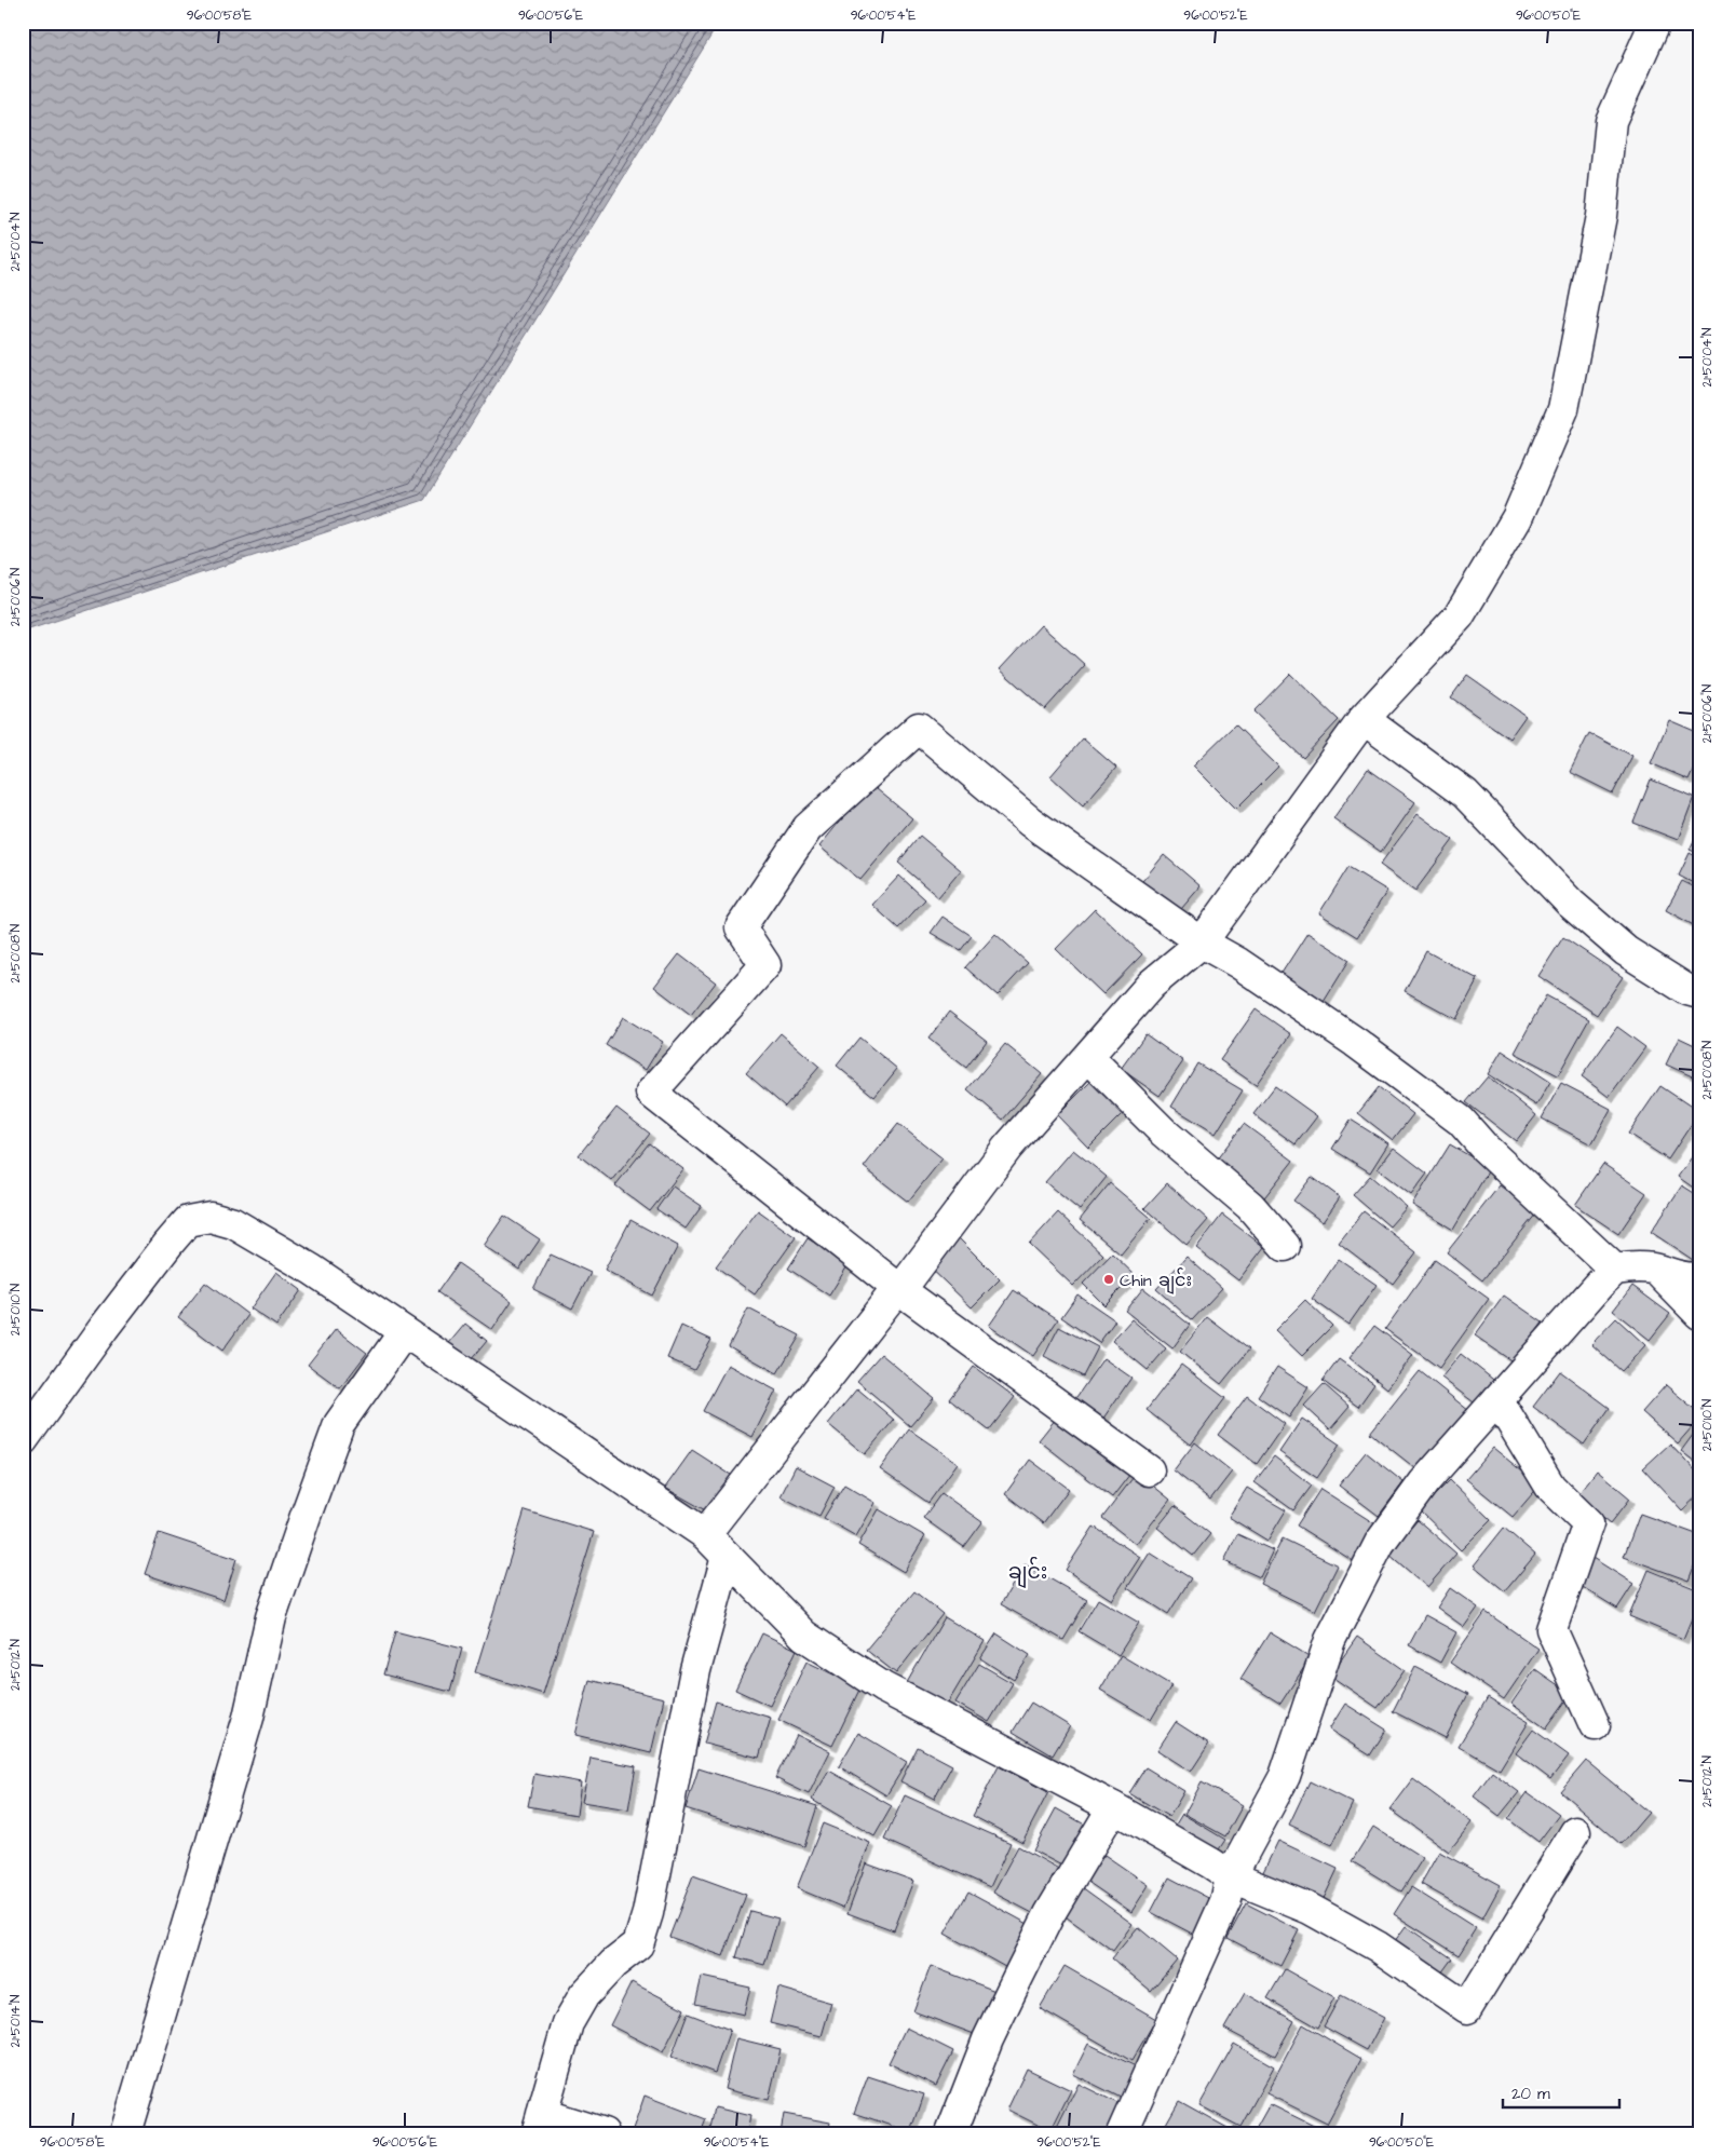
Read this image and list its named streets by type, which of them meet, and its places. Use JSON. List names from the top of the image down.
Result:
{
  "districts": ["ချင်း"],
  "places": ["Chin ချင်း"],
  "scale_bar": "20 m",
  "coordinates": [
    "96°00'58\"E",
    "96°00'56\"E",
    "96°00'54\"E",
    "96°00'52\"E",
    "96°00'50\"E",
    "21°50'04\"N",
    "21°50'06\"N",
    "21°50'08\"N",
    "21°50'10\"N",
    "21°50'12\"N",
    "21°50'14\"N"
  ]
}
